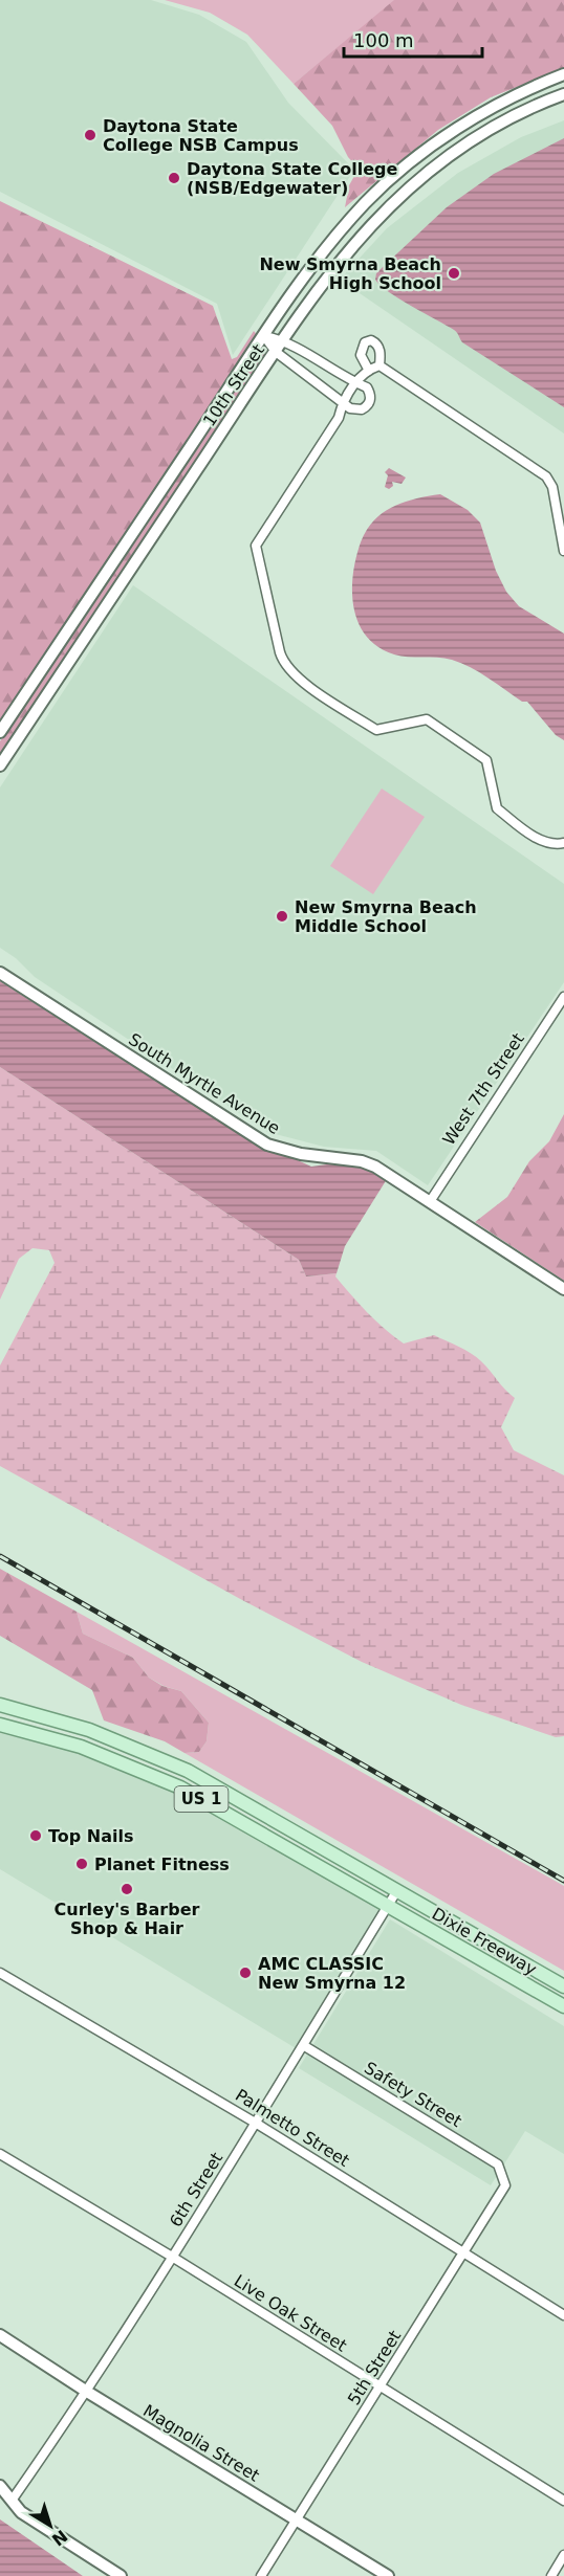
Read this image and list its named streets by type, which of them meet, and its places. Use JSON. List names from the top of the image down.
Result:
{
  "streets": {
    "main road": ["US 1", "Dixie Freeway"],
    "street": [
      "10th Street",
      "South Myrtle Avenue",
      "West 7th Street",
      "Safety Street",
      "Palmetto Street",
      "6th Street",
      "Live Oak Street",
      "5th Street",
      "Magnolia Street"
    ]
  },
  "crossings": [
    ["South Myrtle Avenue", "West 7th Street"],
    ["US 1", "Dixie Freeway"],
    ["US 1", "6th Street"],
    ["Dixie Freeway", "6th Street"],
    ["Safety Street", "6th Street"],
    ["Safety Street", "5th Street"],
    ["Palmetto Street", "6th Street"],
    ["Palmetto Street", "5th Street"],
    ["6th Street", "Live Oak Street"],
    ["6th Street", "Magnolia Street"],
    ["Live Oak Street", "5th Street"],
    ["5th Street", "Magnolia Street"]
  ],
  "places": [
    "Daytona State College NSB Campus",
    "Daytona State College (NSB/Edgewater)",
    "New Smyrna Beach High School",
    "New Smyrna Beach Middle School",
    "Top Nails",
    "Planet Fitness",
    "Curley's Barber Shop & Hair",
    "AMC CLASSIC New Smyrna 12"
  ],
  "scale_bar": "100 m",
  "north": "bottom right"
}
